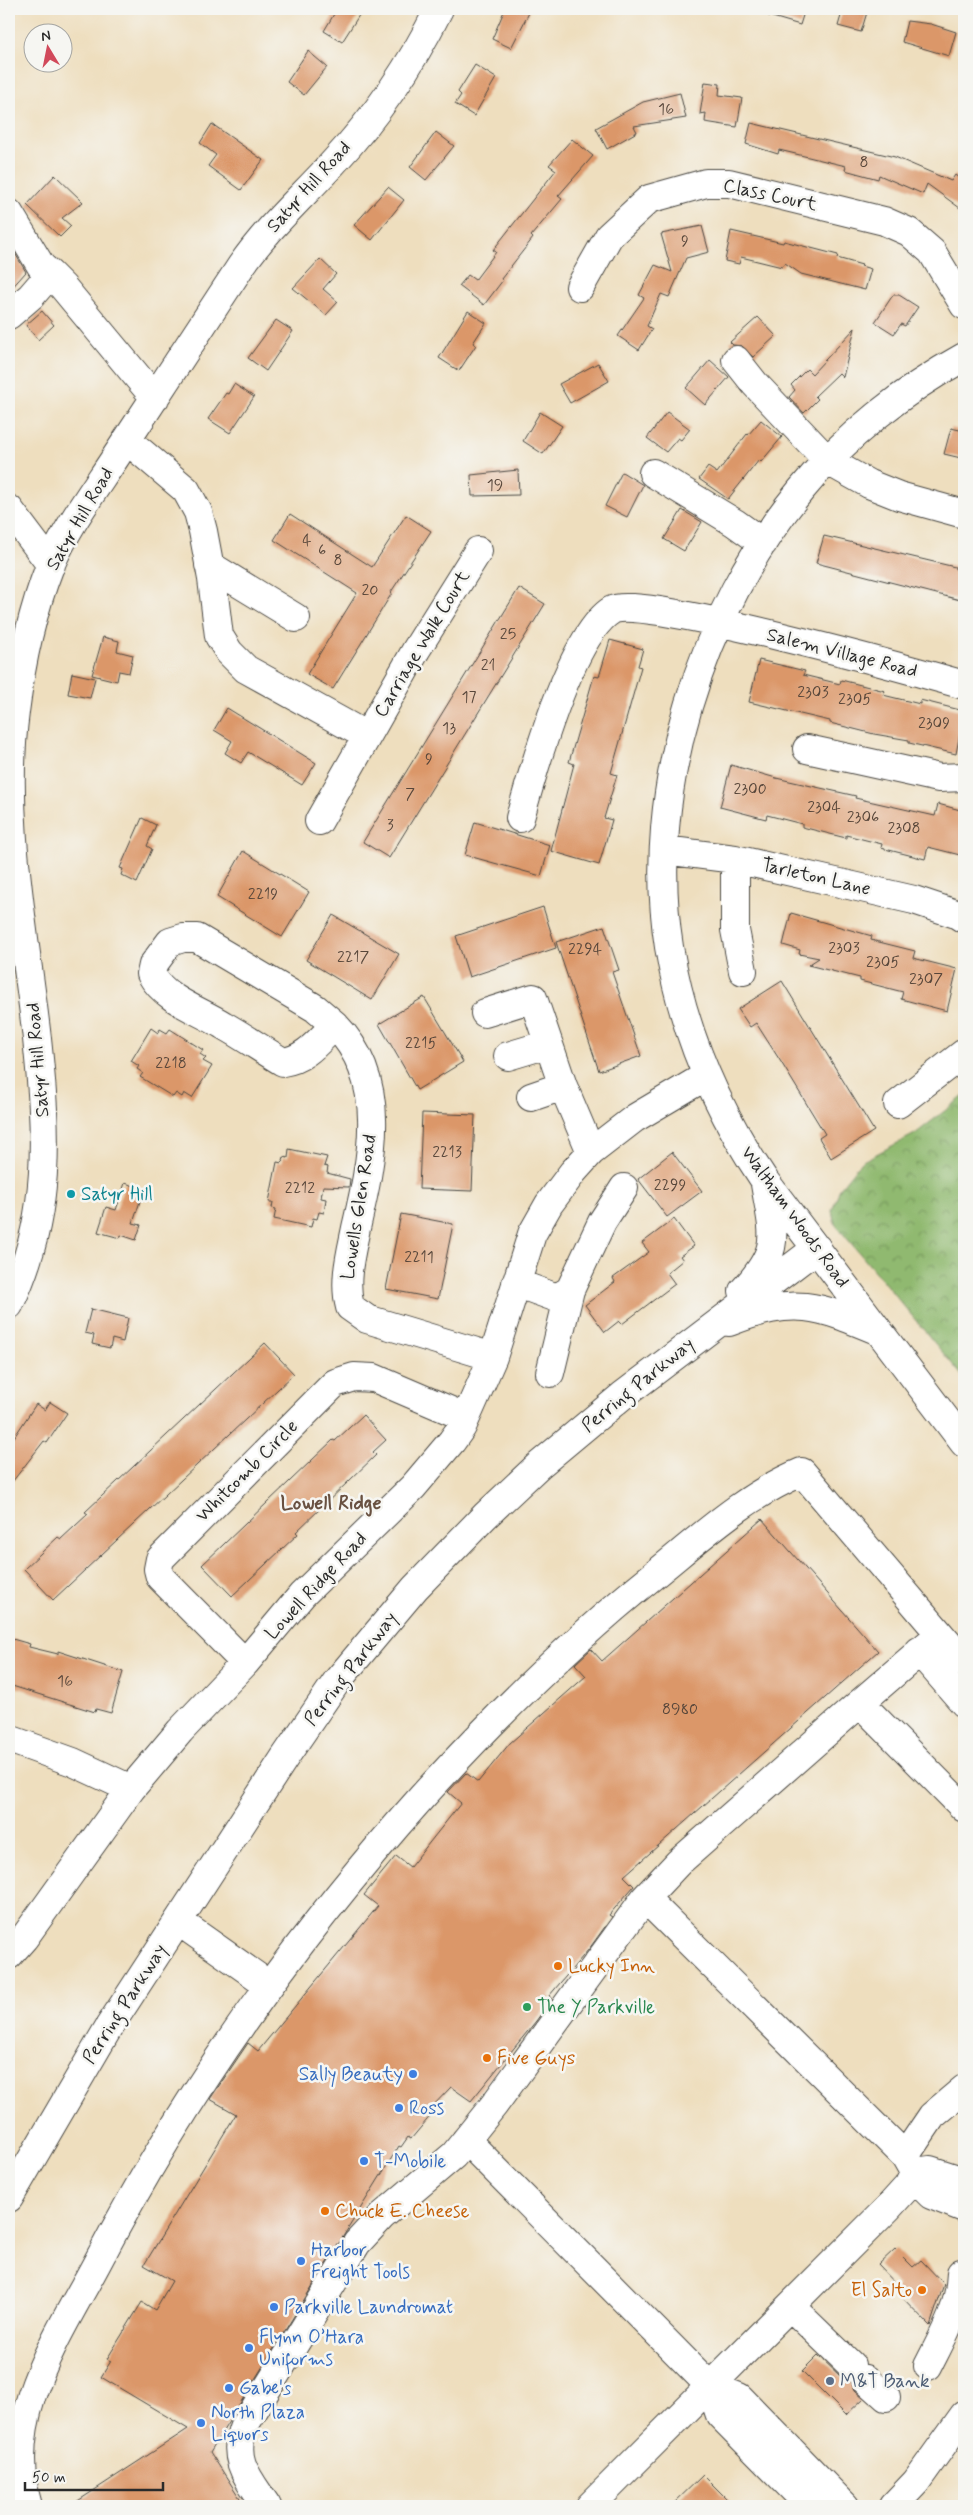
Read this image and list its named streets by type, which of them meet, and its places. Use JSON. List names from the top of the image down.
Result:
{
  "streets": {
    "street": [
      "Satyr Hill Road",
      "Class Court",
      "Carriage Walk Court",
      "Salem Village Road",
      "Tarleton Lane",
      "Lowells Glen Road",
      "Waltham Woods Road",
      "Perring Parkway",
      "Whitcomb Circle",
      "Lowell Ridge Road"
    ]
  },
  "crossings": [
    ["Satyr Hill Road", "Carriage Walk Court"],
    ["Salem Village Road", "Waltham Woods Road"],
    ["Tarleton Lane", "Waltham Woods Road"],
    ["Lowells Glen Road", "Lowell Ridge Road"],
    ["Waltham Woods Road", "Perring Parkway"],
    ["Waltham Woods Road", "Lowell Ridge Road"],
    ["Whitcomb Circle", "Lowell Ridge Road"]
  ],
  "districts": ["Lowell Ridge"],
  "places": [
    "Satyr Hill",
    "Lucky Inn",
    "The Y Parkville",
    "Five Guys",
    "Sally Beauty",
    "Ross",
    "T-Mobile",
    "Chuck E. Cheese",
    "Harbor Freight Tools",
    "El Salto",
    "Parkville Laundromat",
    "Flynn O’Hara Uniforms",
    "M&T Bank",
    "Gabe's",
    "North Plaza Liquors"
  ],
  "house_numbers": [
    "16",
    "8",
    "9",
    "19",
    "4",
    "6",
    "8",
    "20",
    "25",
    "21",
    "2303",
    "17",
    "2305",
    "2309",
    "13",
    "9",
    "2300",
    "7",
    "2304",
    "2306",
    "3",
    "2308",
    "2219",
    "2303",
    "2294",
    "2217",
    "2305",
    "2307",
    "2215",
    "2218",
    "2213",
    "2299",
    "2212",
    "2211",
    "16",
    "8980"
  ],
  "scale_bar": "50 m",
  "north": "top"
}
